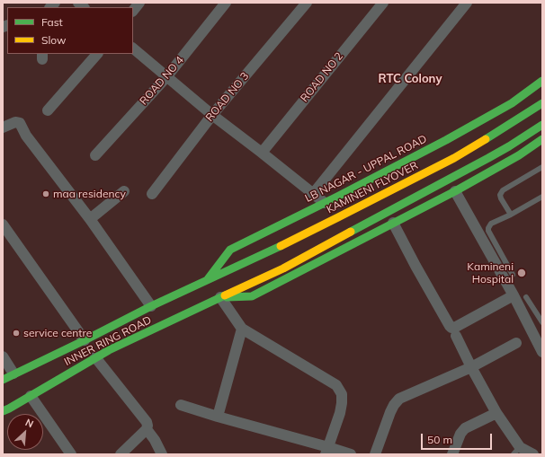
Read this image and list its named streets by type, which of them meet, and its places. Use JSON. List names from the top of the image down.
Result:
{
  "streets": {
    "main road": ["LB NAGAR - UPPAL ROAD", "KAMINENI FLYOVER", "INNER RING ROAD"],
    "street": ["ROAD NO 2", "ROAD NO 4", "ROAD NO 3"]
  },
  "crossings": [
    ["LB NAGAR - UPPAL ROAD", "KAMINENI FLYOVER"],
    ["LB NAGAR - UPPAL ROAD", "INNER RING ROAD"],
    ["KAMINENI FLYOVER", "INNER RING ROAD"]
  ],
  "districts": ["RTC Colony"],
  "places": ["maa residency", "Kamineni Hospital", "service centre"],
  "legend": ["Fast", "Slow"],
  "scale_bar": "50 m",
  "north": "top right"
}
